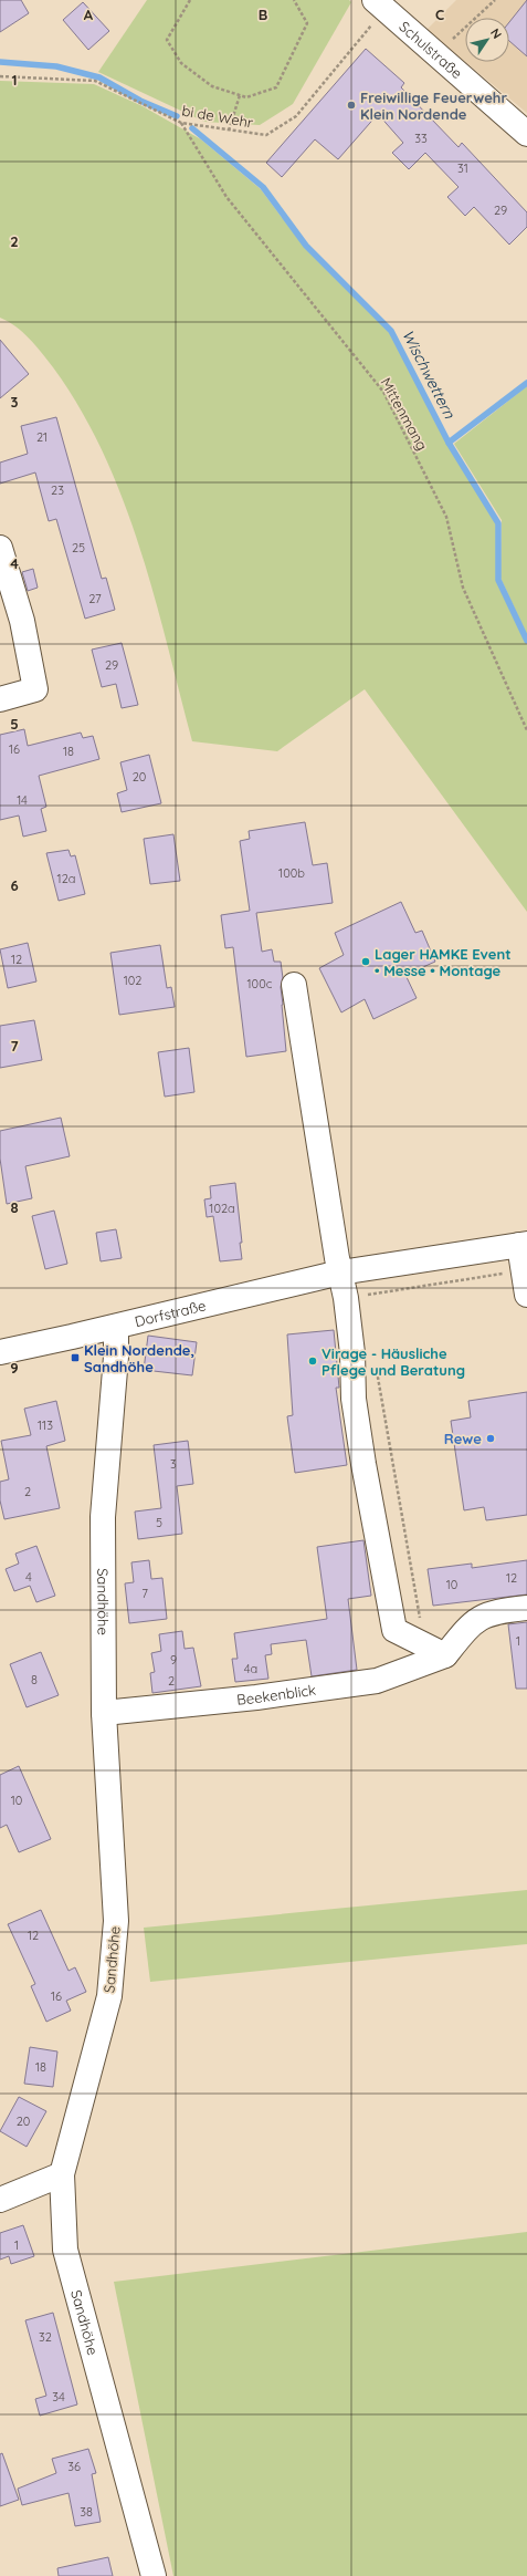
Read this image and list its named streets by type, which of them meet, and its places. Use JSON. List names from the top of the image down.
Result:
{
  "streets": {
    "street": [
      "Schulstraße",
      "Dorfstraße",
      "Sandhöhe",
      "Beekenblick"
    ],
    "path": ["bi de Wehr", "Mittenmang"]
  },
  "crossings": [
    ["Schulstraße", "bi de Wehr"],
    ["bi de Wehr", "Mittenmang"],
    ["Dorfstraße", "Sandhöhe"],
    ["Sandhöhe", "Beekenblick"]
  ],
  "water": ["Wischwettern"],
  "places": {
    "other": [
      "Freiwillige Feuerwehr Klein Nordende",
      "Lager HAMKE Event • Messe • Montage",
      "Virage - Häusliche Pflege und Beratung",
      "Rewe"
    ],
    "transit": ["Klein Nordende, Sandhöhe"]
  },
  "house_numbers": [
    "33",
    "31",
    "29",
    "21",
    "23",
    "25",
    "27",
    "29",
    "16",
    "18",
    "20",
    "14",
    "100b",
    "12a",
    "12",
    "102",
    "100c",
    "102a",
    "113",
    "3",
    "2",
    "5",
    "4",
    "12",
    "10",
    "7",
    "1",
    "9",
    "4a",
    "8",
    "2",
    "10",
    "12",
    "16",
    "18",
    "20",
    "1",
    "32",
    "34",
    "36",
    "38"
  ],
  "north": "top right",
  "grid": {
    "columns": ["A", "B", "C"],
    "rows": [
      "1",
      "2",
      "3",
      "4",
      "5",
      "6",
      "7",
      "8",
      "9"
    ]
  }
}
